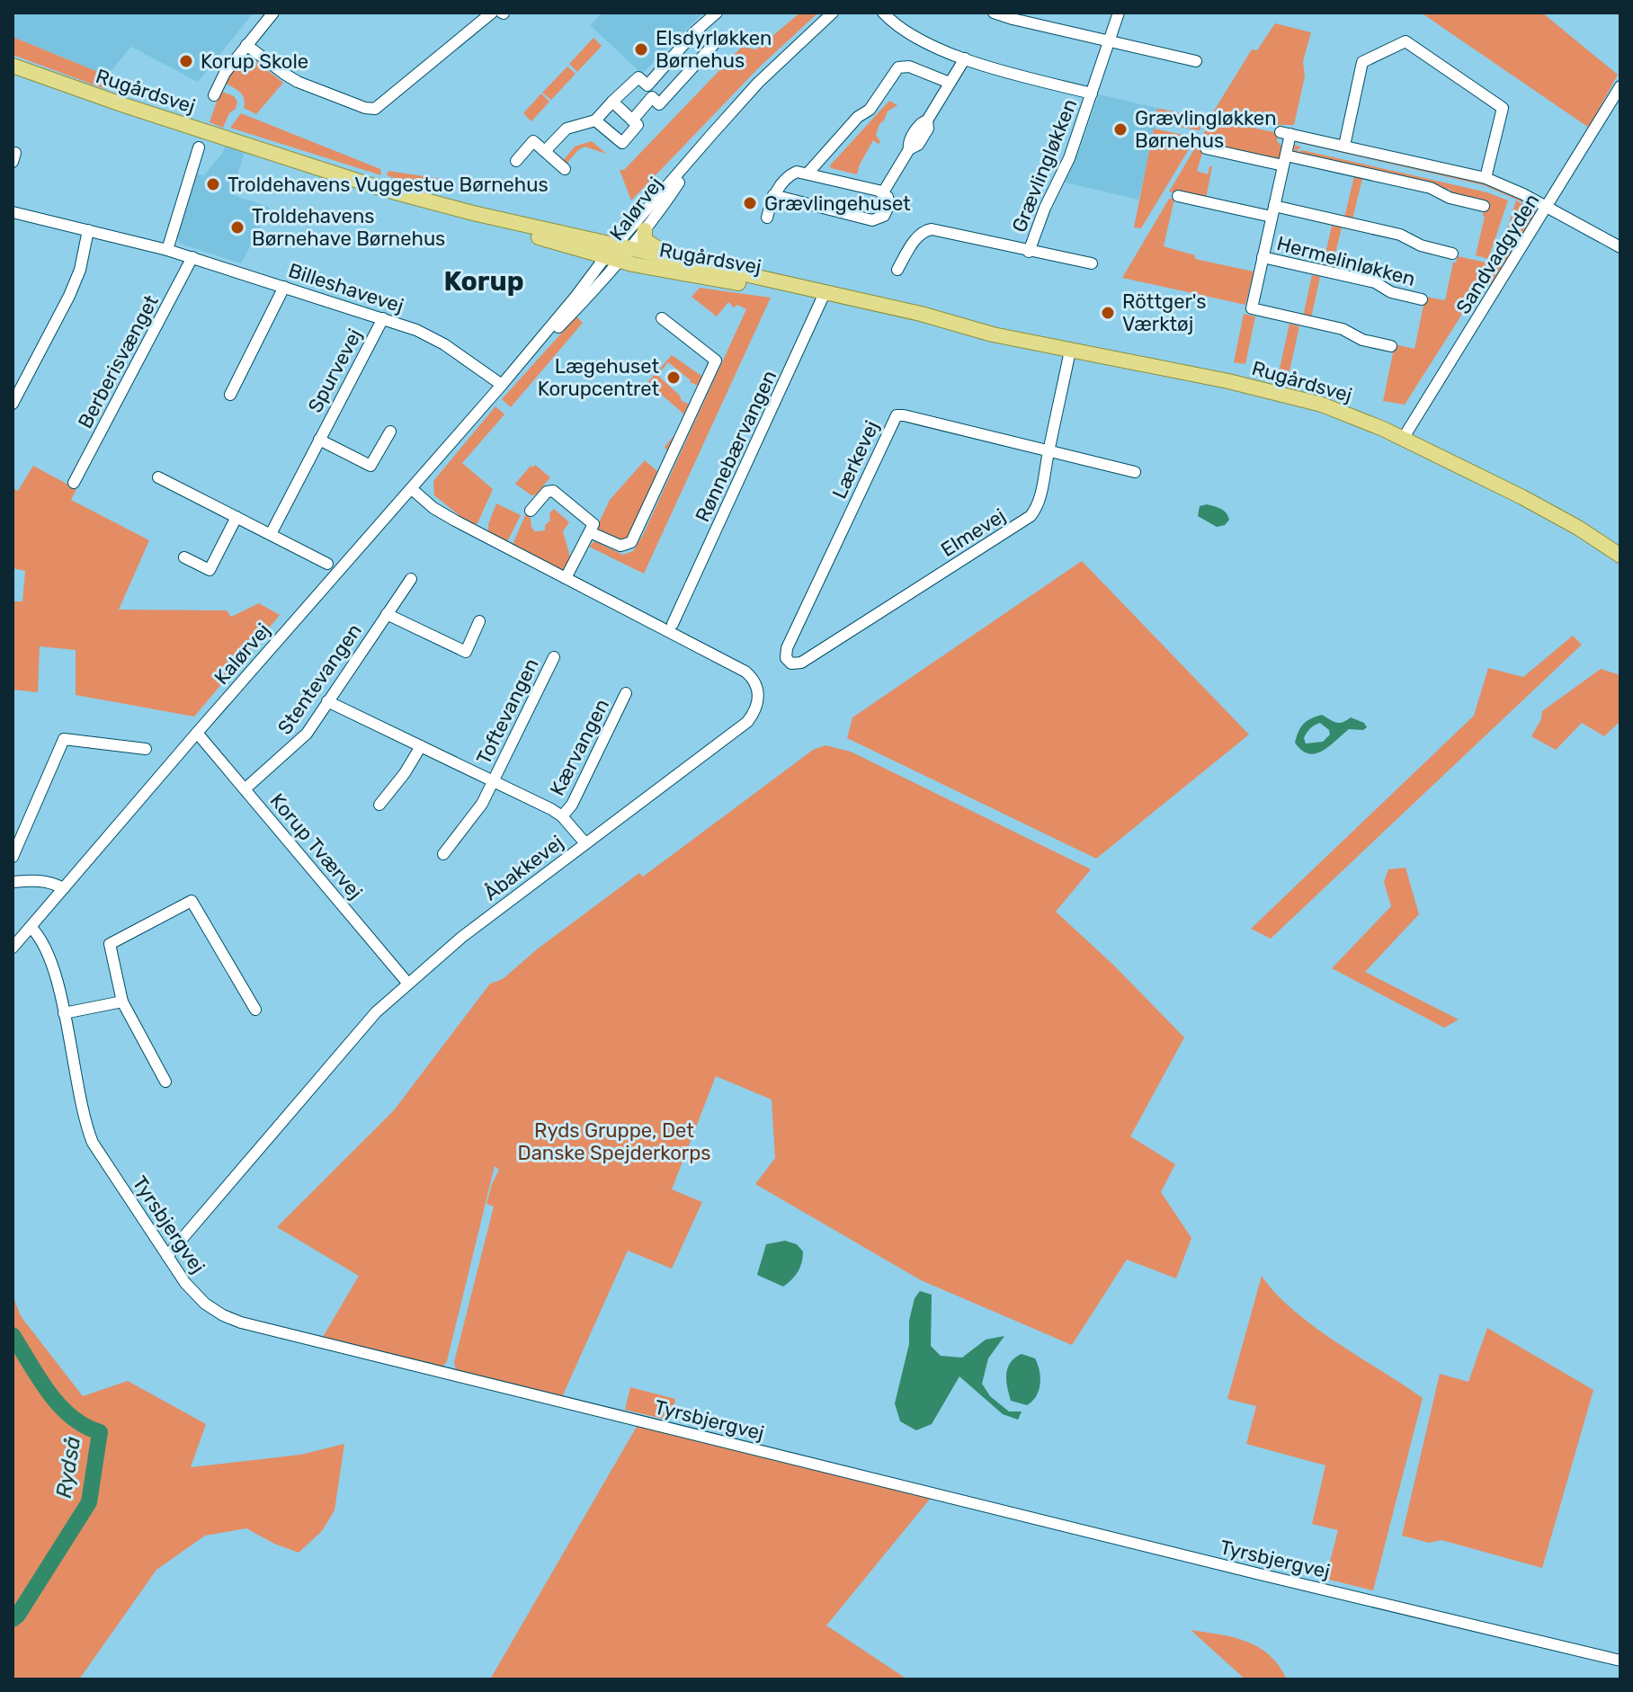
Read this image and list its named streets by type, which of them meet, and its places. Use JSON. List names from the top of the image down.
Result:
{
  "streets": {
    "main road": ["Rugårdsvej"],
    "street": [
      "Grævlingløkken",
      "Kalørvej",
      "Sandvadgyden",
      "Hermelinløkken",
      "Billeshavevej",
      "Berberisvænget",
      "Spurvevej",
      "Rønnebærvangen",
      "Lærkevej",
      "Elmevej",
      "Stentevangen",
      "Toftevangen",
      "Kærvangen",
      "Korup Tværvej",
      "Åbakkevej",
      "Tyrsbjergvej"
    ]
  },
  "crossings": [
    ["Rugårdsvej", "Kalørvej"],
    ["Rugårdsvej", "Sandvadgyden"],
    ["Rugårdsvej", "Rønnebærvangen"],
    ["Rugårdsvej", "Elmevej"],
    ["Kalørvej", "Billeshavevej"],
    ["Kalørvej", "Korup Tværvej"],
    ["Kalørvej", "Åbakkevej"],
    ["Kalørvej", "Tyrsbjergvej"],
    ["Sandvadgyden", "Hermelinløkken"],
    ["Billeshavevej", "Berberisvænget"],
    ["Billeshavevej", "Spurvevej"],
    ["Lærkevej", "Elmevej"],
    ["Stentevangen", "Korup Tværvej"],
    ["Korup Tværvej", "Åbakkevej"],
    ["Åbakkevej", "Tyrsbjergvej"]
  ],
  "districts": ["Korup"],
  "water": ["Rydså"],
  "parks": ["Ryds Gruppe, Det Danske Spejderkorps"],
  "places": [
    "Elsdyrløkken Børnehus",
    "Korup Skole",
    "Grævlingløkken Børnehus",
    "Troldehavens Vuggestue Børnehus",
    "Grævlingehuset",
    "Troldehavens Børnehave Børnehus",
    "Röttger's Værktøj",
    "Lægehuset Korupcentret"
  ]
}
